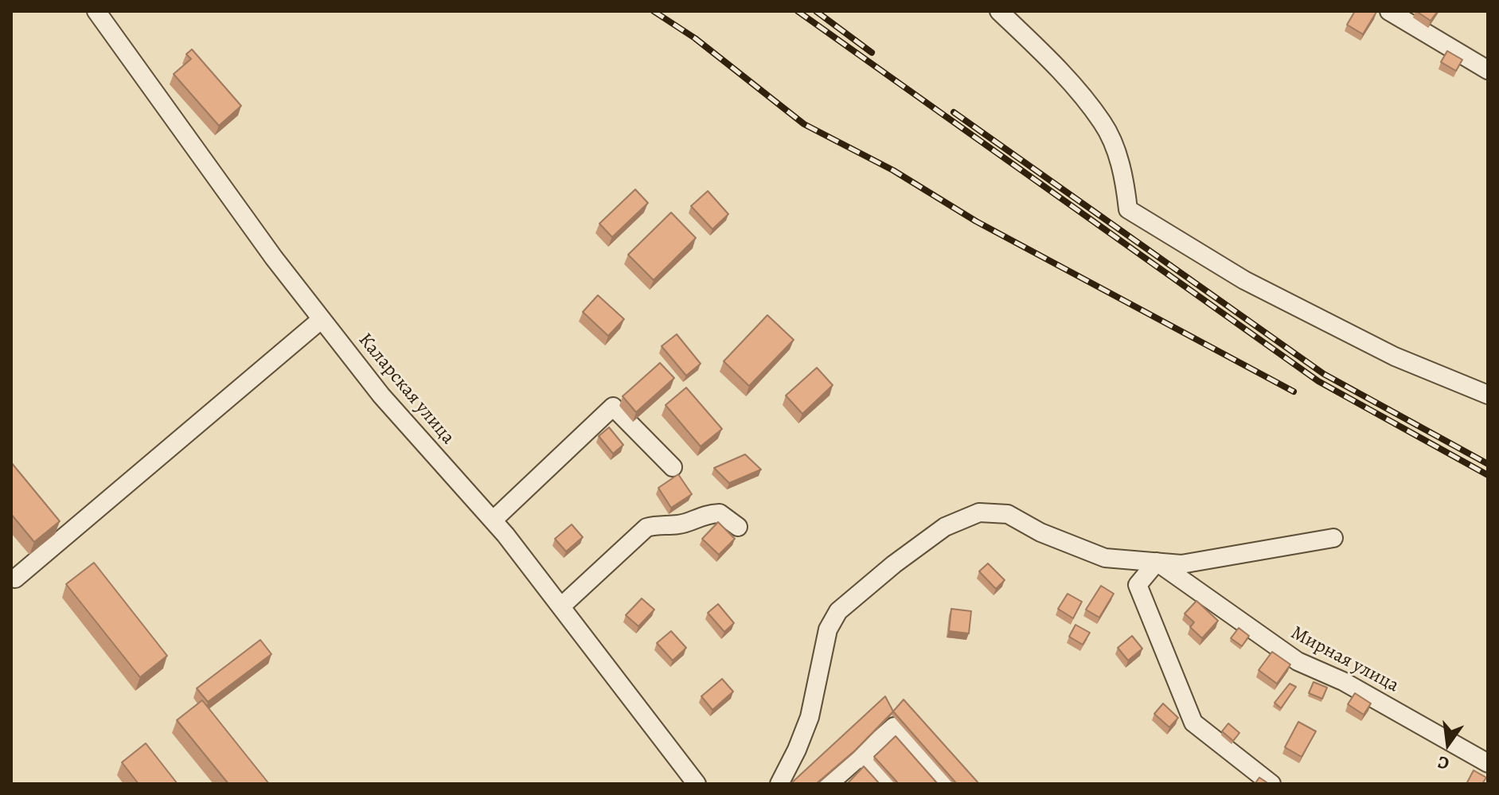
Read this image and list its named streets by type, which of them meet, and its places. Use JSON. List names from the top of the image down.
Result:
{
  "streets": {
    "street": ["Каларская улица", "Мирная улица"]
  },
  "north": "bottom"
}
